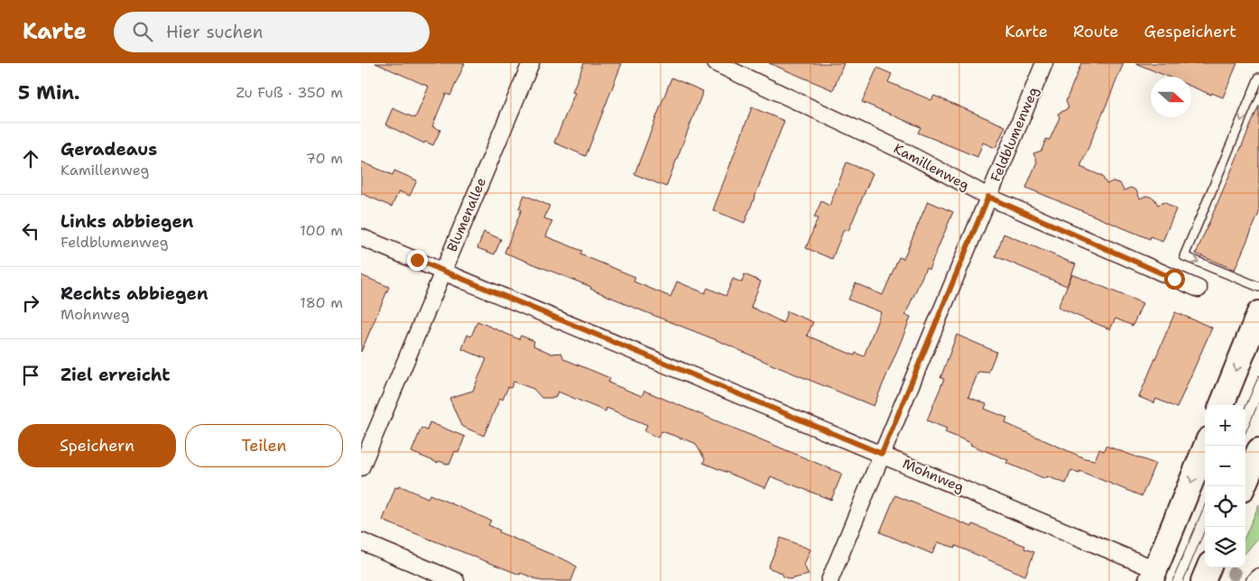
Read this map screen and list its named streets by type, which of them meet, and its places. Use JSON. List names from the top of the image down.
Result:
{
  "streets": {
    "street": [
      "Feldblumenweg",
      "Kamillenweg",
      "Blumenallee",
      "Mohnweg"
    ]
  },
  "crossings": [
    ["Feldblumenweg", "Kamillenweg"],
    ["Feldblumenweg", "Mohnweg"],
    ["Blumenallee", "Mohnweg"]
  ],
  "north": "right",
  "page": {
    "header": "Karte",
    "search": "Hier suchen",
    "nav": ["Karte", "Route", "Gespeichert"],
    "heading": ["5 Min.", "Zu Fuß · 350 m"],
    "list": [
      ["Geradeaus", "Kamillenweg", "70 m"],
      ["Links abbiegen", "Feldblumenweg", "100 m"],
      ["Rechts abbiegen", "Mohnweg", "180 m"],
      "Ziel erreicht"
    ],
    "map_buttons": ["+", "−"],
    "buttons": ["Speichern", "Teilen"]
  }
}
